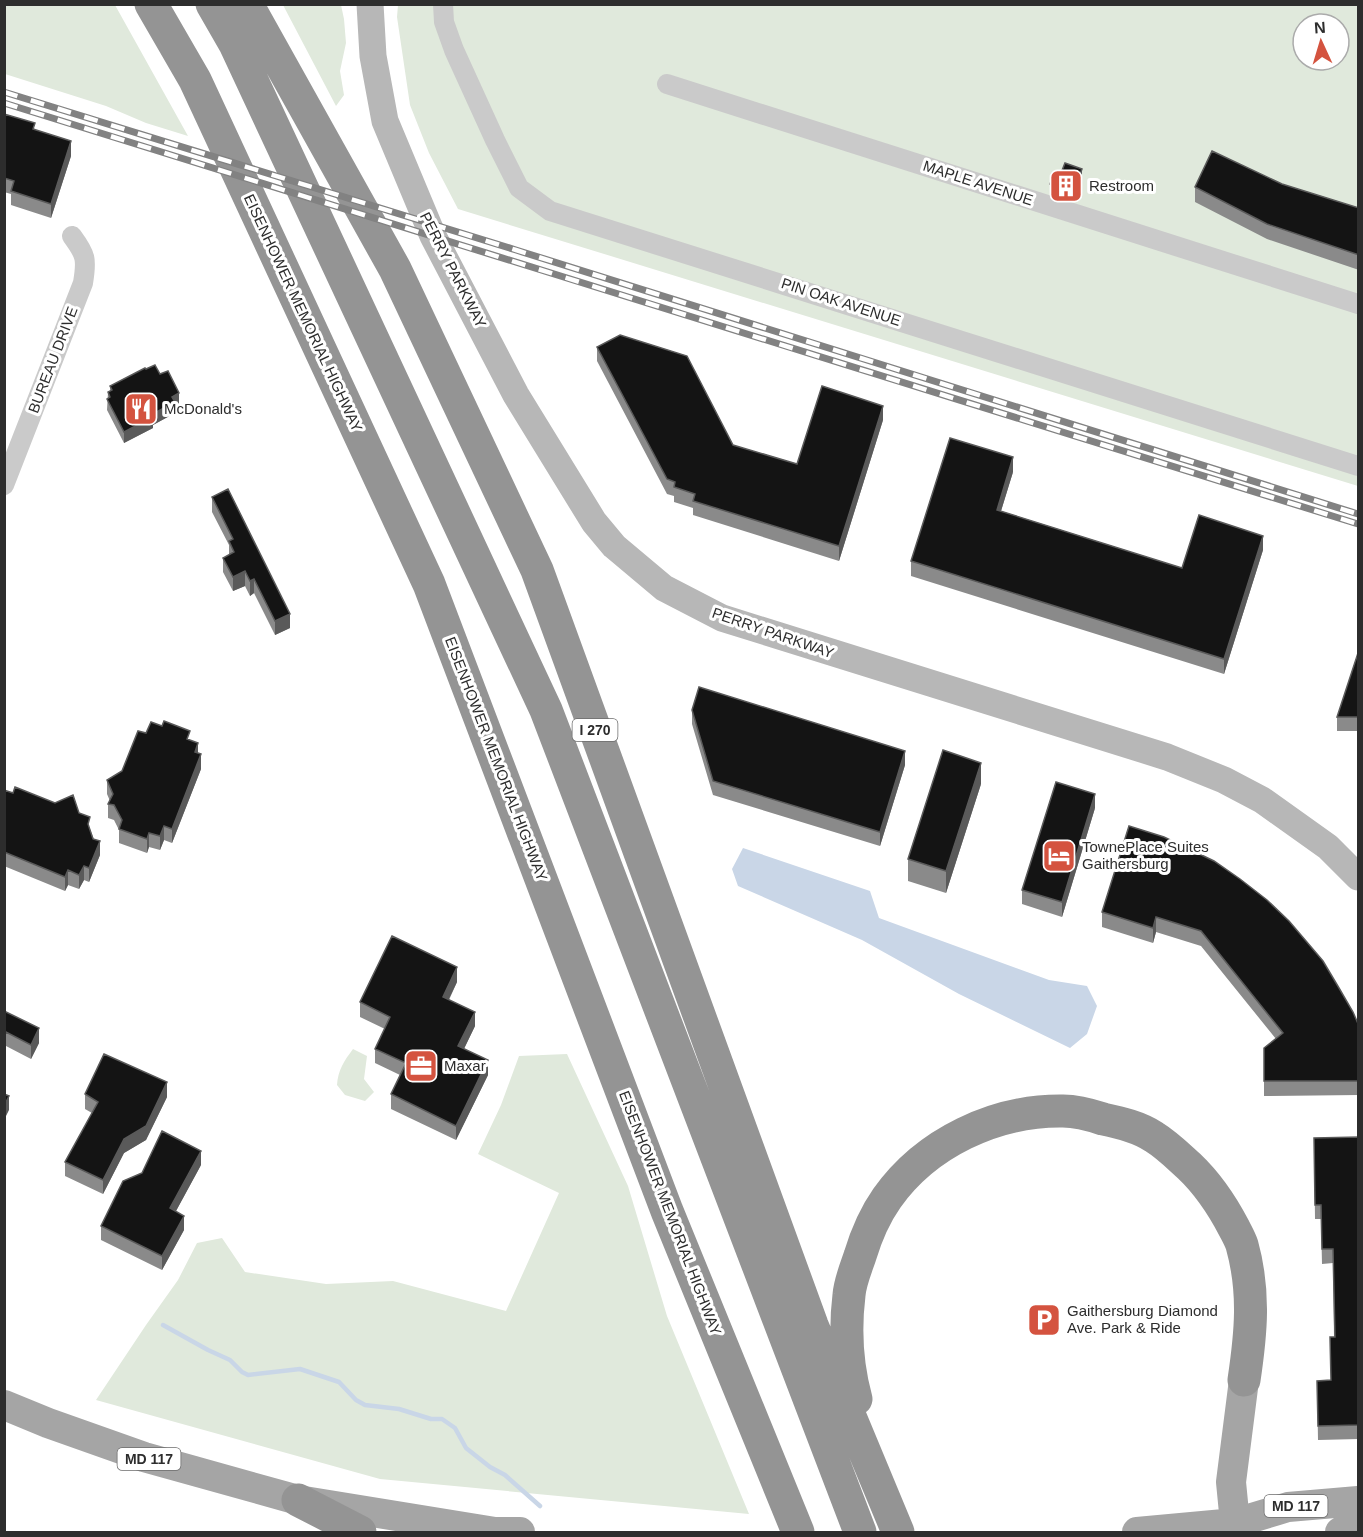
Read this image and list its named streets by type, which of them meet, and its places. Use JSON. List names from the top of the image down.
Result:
{
  "streets": {
    "highway": ["EISENHOWER MEMORIAL HIGHWAY", "I 270"],
    "main road": ["MD 117"],
    "street": [
      "MAPLE AVENUE",
      "PERRY PARKWAY",
      "PIN OAK AVENUE",
      "BUREAU DRIVE"
    ]
  },
  "places": {
    "building": ["Restroom"],
    "restaurant": ["McDonald's"],
    "hotel": ["TownePlace Suites Gaithersburg"],
    "office": ["Maxar"],
    "parking": ["Gaithersburg Diamond Ave. Park & Ride"]
  },
  "north": "top"
}
